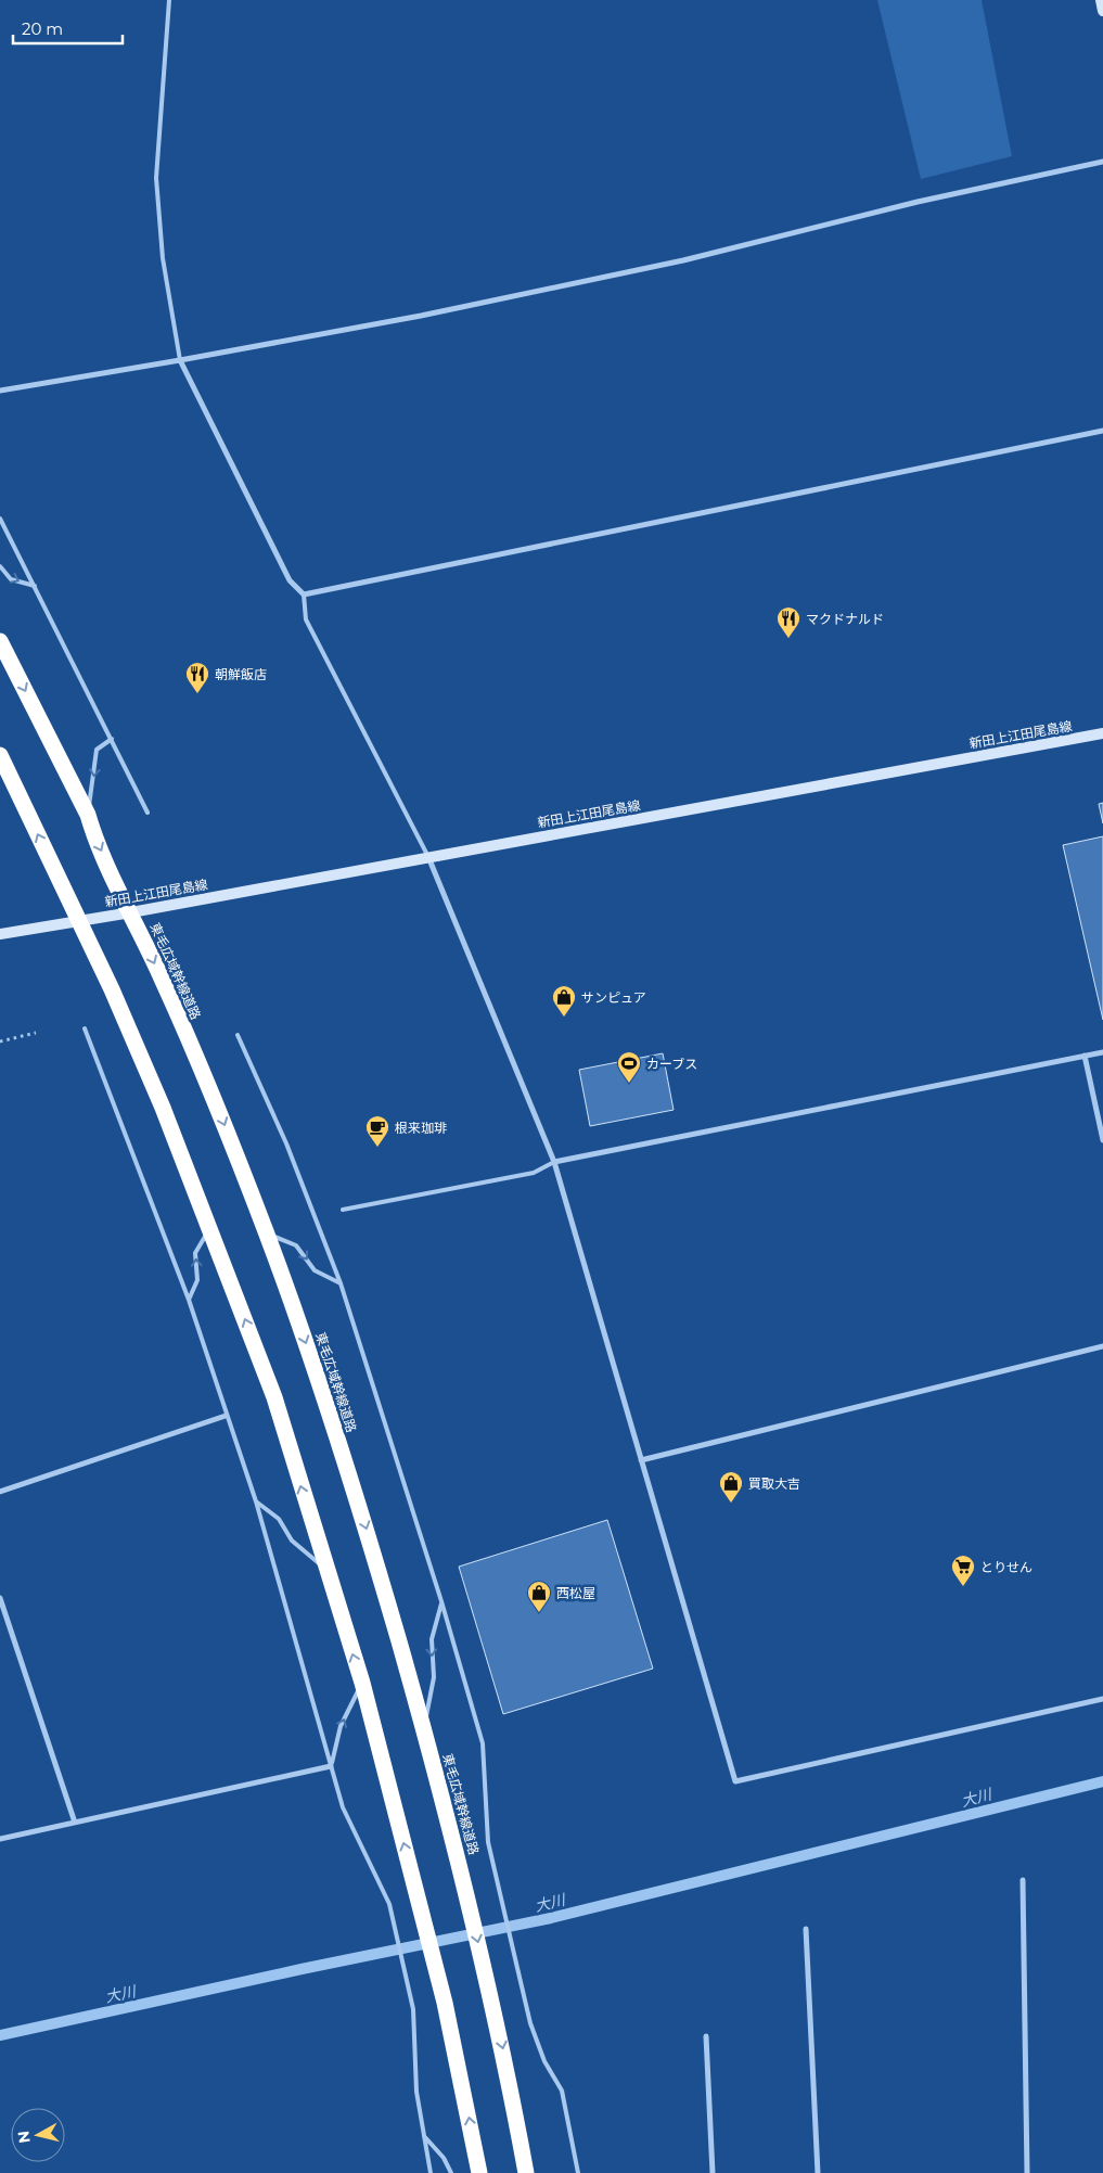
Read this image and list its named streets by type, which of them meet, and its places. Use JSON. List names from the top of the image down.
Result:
{
  "streets": {
    "highway": ["東毛広域幹線道路"],
    "main road": ["新田上江田尾島線"]
  },
  "crossings": [
    ["新田上江田尾島線", "東毛広域幹線道路"]
  ],
  "water": ["大川"],
  "places": {
    "restaurant": ["マクドナルド", "朝鮮飯店"],
    "shop": ["サンピュア", "買取大吉", "西松屋"],
    "sports": ["カーブス"],
    "cafe": ["根来珈琲"],
    "supermarket": ["とりせん"]
  },
  "scale_bar": "20 m",
  "north": "left"
}
